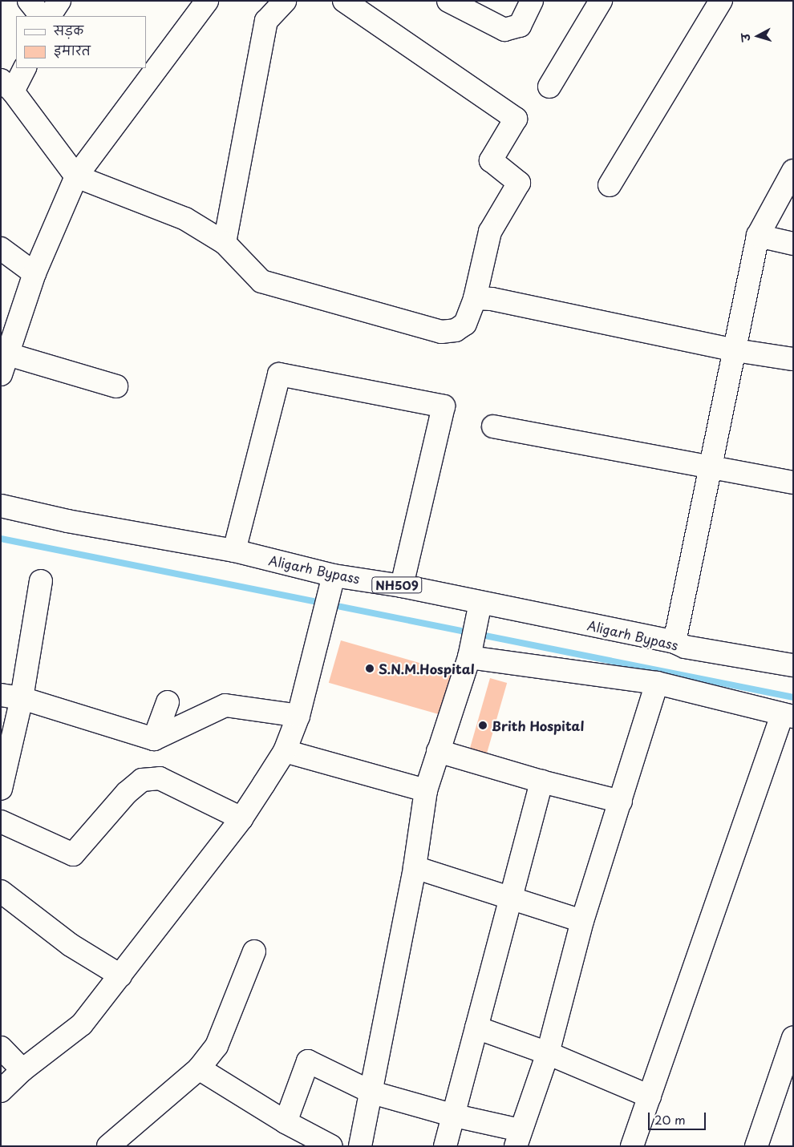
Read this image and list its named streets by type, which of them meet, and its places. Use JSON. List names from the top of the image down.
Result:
{
  "streets": {
    "main road": ["Aligarh Bypass", "NH509"]
  },
  "places": ["S.N.M.Hospital", "Brith Hospital"],
  "legend": ["सड़क", "इमारत"],
  "scale_bar": "20 m",
  "north": "left"
}
